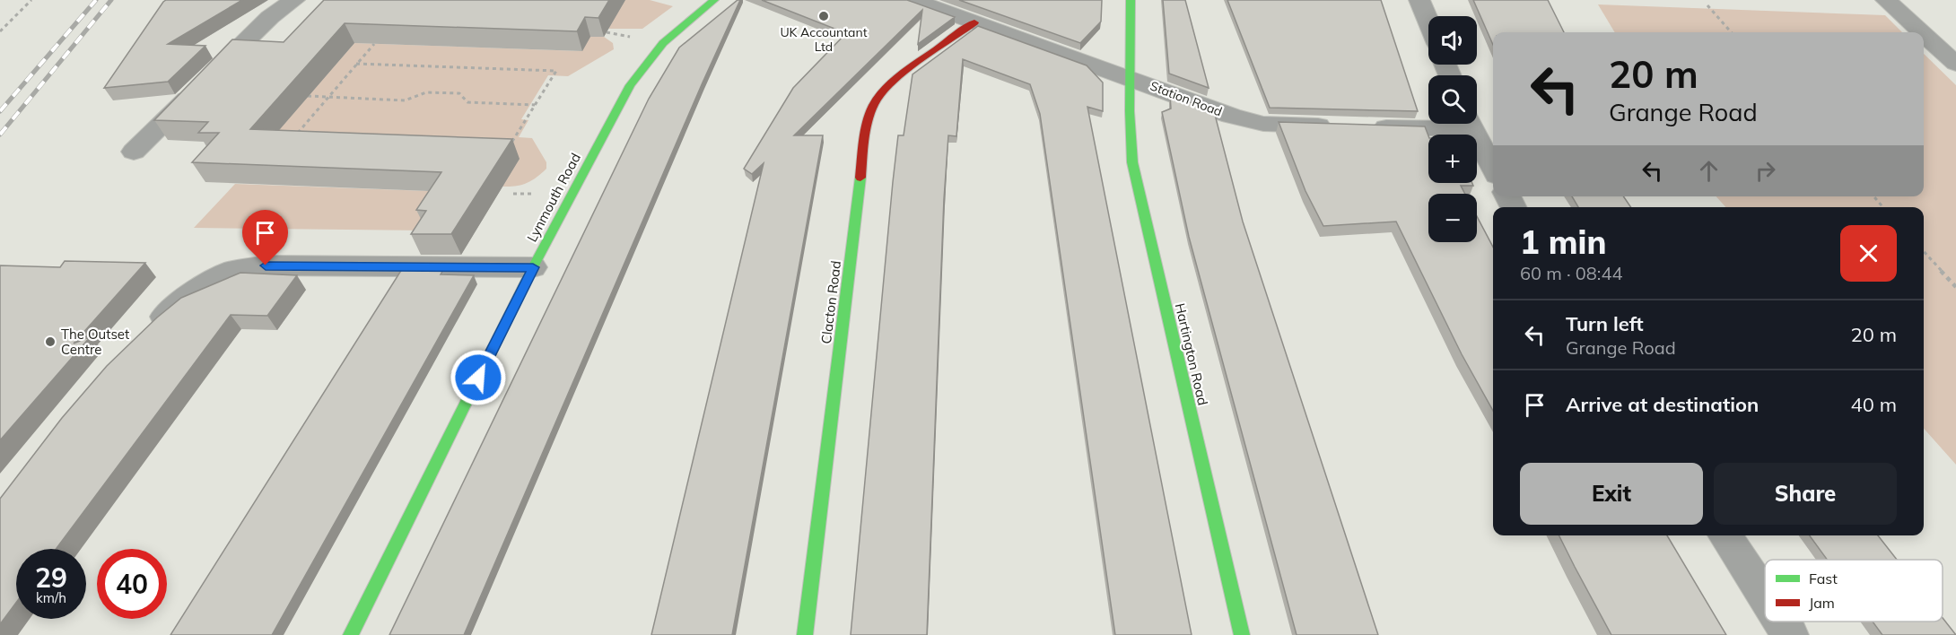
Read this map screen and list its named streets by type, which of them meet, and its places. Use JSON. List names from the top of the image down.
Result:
{
  "streets": {
    "street": [
      "Station Road",
      "Lynmouth Road",
      "Clacton Road",
      "Hartington Road"
    ]
  },
  "crossings": [
    ["Station Road", "Clacton Road"],
    ["Station Road", "Hartington Road"]
  ],
  "places": ["UK Accountant Ltd", "The Outset Centre"],
  "legend": ["Fast", "Jam"],
  "page": {
    "map_buttons": ["+", "−"],
    "turn": ["20 m", "Grange Road"],
    "heading": ["1 min", "60 m · 08:44"],
    "list": [
      {
        "name": "Turn left",
        "note": "Grange Road",
        "value": "20 m"
      },
      {
        "name": "Arrive at destination",
        "value": "40 m"
      }
    ],
    "buttons": ["Exit", "Share"],
    "speed": "29 km/h",
    "limit": "40"
  }
}
